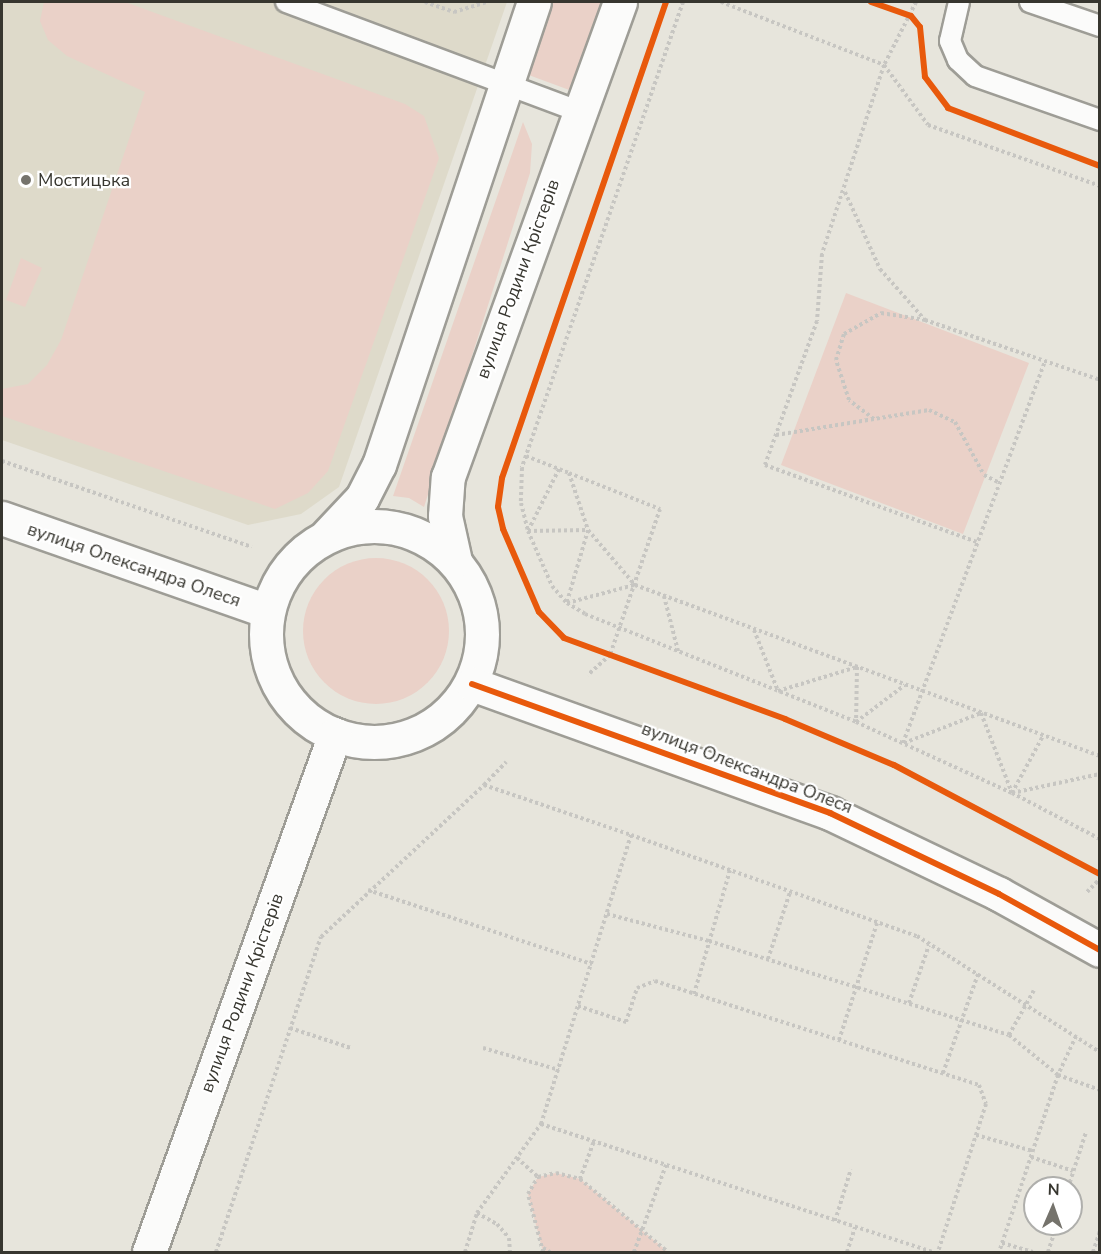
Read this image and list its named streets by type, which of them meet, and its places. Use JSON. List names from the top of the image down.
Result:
{
  "streets": {
    "street": ["вулиця Родини Крістерів", "вулиця Олександра Олеся"]
  },
  "places": ["Мостицька"],
  "north": "top"
}
